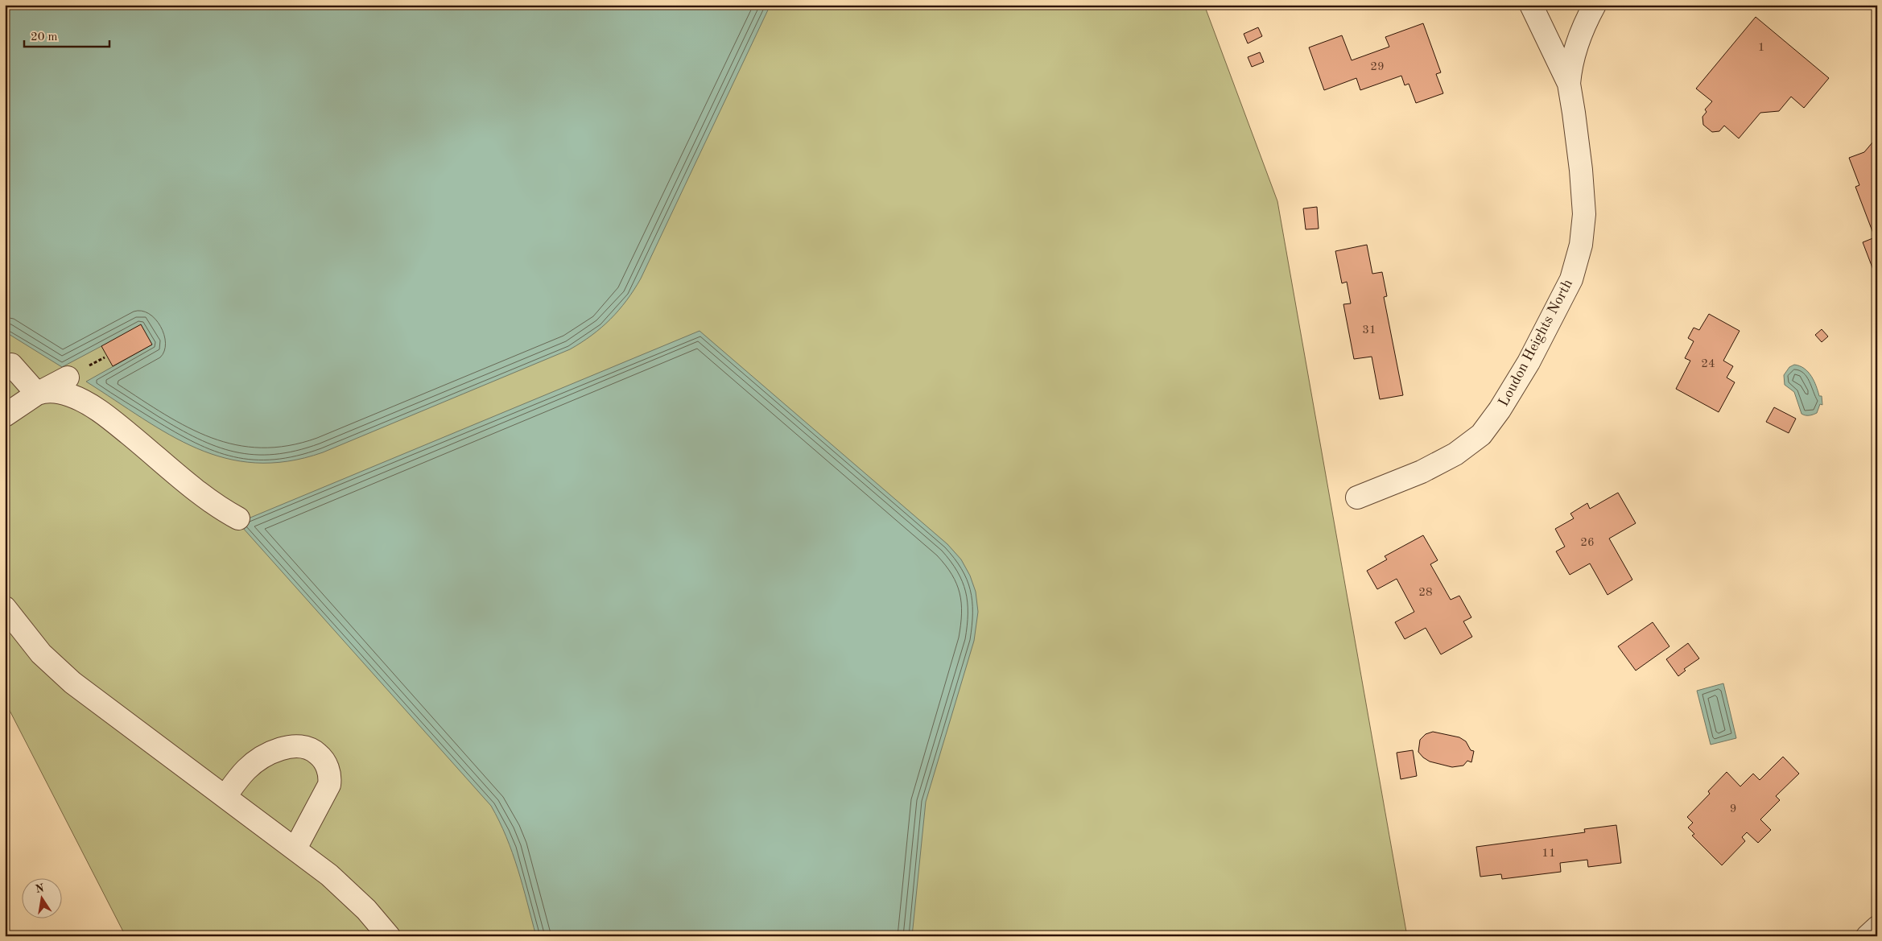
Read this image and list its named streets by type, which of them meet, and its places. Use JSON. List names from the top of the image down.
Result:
{
  "streets": {
    "street": ["Loudon Heights North"]
  },
  "house_numbers": [
    "1",
    "29",
    "31",
    "24",
    "26",
    "28",
    "9",
    "11"
  ],
  "scale_bar": "20 m",
  "north": "top"
}
